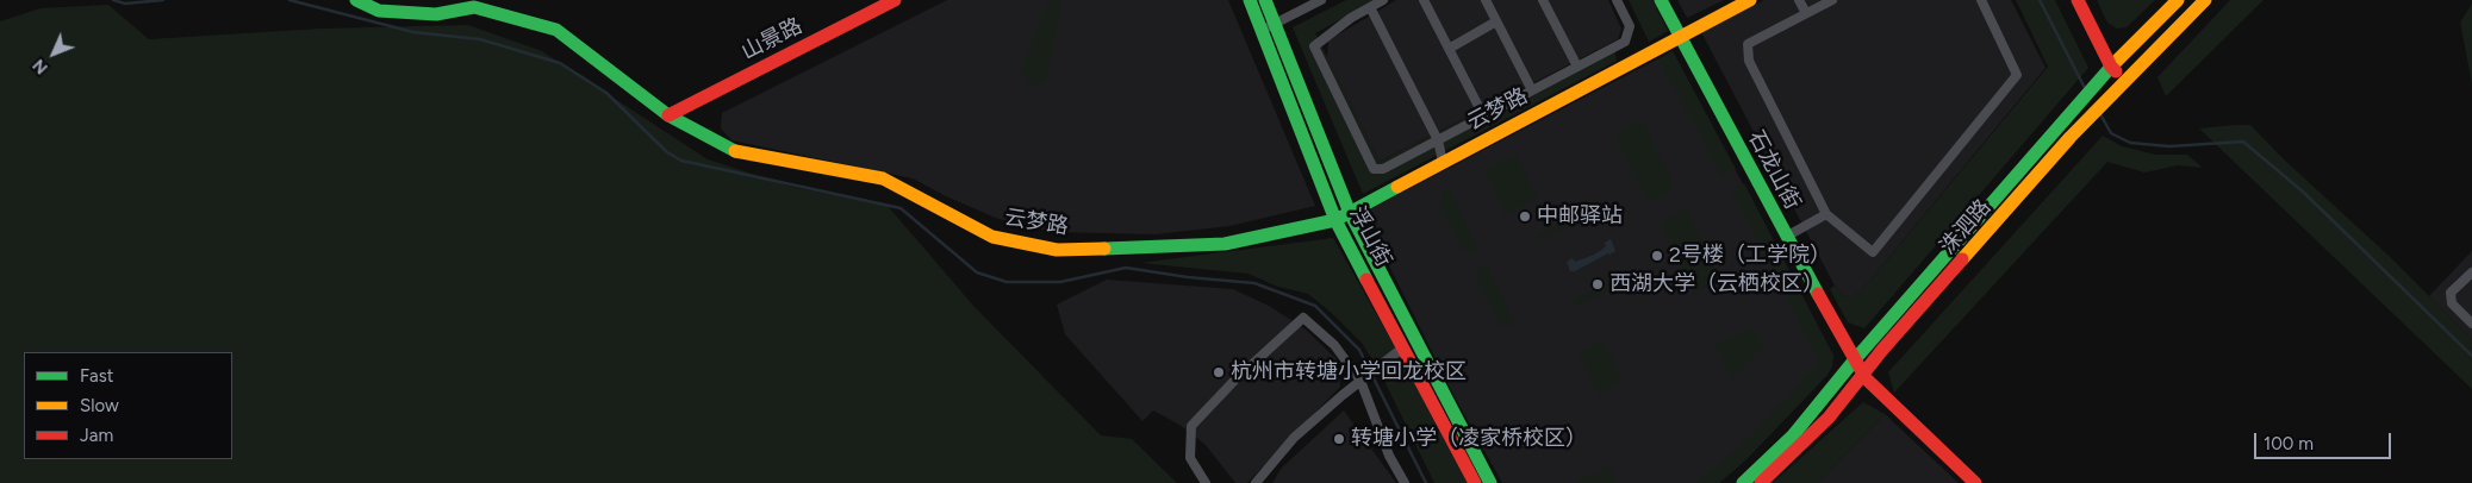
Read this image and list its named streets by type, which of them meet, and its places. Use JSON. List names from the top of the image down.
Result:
{
  "streets": {
    "street": [
      "山景路",
      "云梦路",
      "石龙山街",
      "洙泗路",
      "浮山街"
    ]
  },
  "crossings": [
    ["山景路", "云梦路"],
    ["云梦路", "石龙山街"],
    ["云梦路", "浮山街"],
    ["石龙山街", "洙泗路"]
  ],
  "places": [
    "中邮驿站",
    "2号楼（工学院）",
    "西湖大学（云栖校区）",
    "杭州市转塘小学回龙校区",
    "转塘小学（凌家桥校区）"
  ],
  "legend": ["Fast", "Slow", "Jam"],
  "scale_bar": "100 m",
  "north": "bottom left"
}
